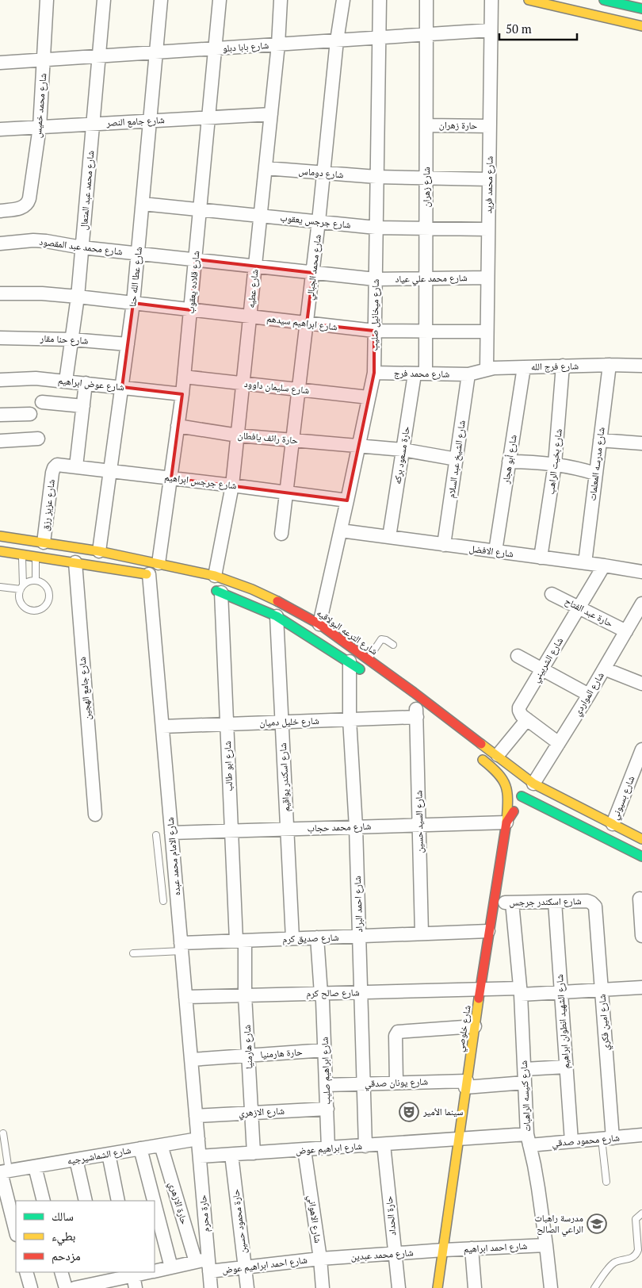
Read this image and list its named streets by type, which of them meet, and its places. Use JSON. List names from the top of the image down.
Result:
{
  "streets": {
    "main road": ["شارع الترعه البولاقيه", "شارع خلوصي"],
    "street": [
      "شارع بابا دبلو",
      "شارع محمد خميس",
      "شارع جامع النصر",
      "حارة زهران",
      "شارع دوماس",
      "شارع محمد فريد",
      "شارع زهران",
      "شارع محمد عبد المتعال",
      "شارع جرجس يعقوب",
      "شارع محمد عبد المقصود",
      "شارع محمد الجبالي",
      "شارع عطا الله حنا",
      "شارع محمد علي عياد",
      "شارع قلاده يعقوب",
      "شارع عطيه",
      "شارع ميخائيل صليب",
      "شارع ابراهيم سيدهم",
      "شارع حنا مقار",
      "شارع فرج الله",
      "شارع محمد فرج",
      "شارع عوض ابراهيم",
      "شارع سليمان داوود",
      "حارة رائف يافطان",
      "حارة مسعود بركه",
      "شارع الشيخ عبد السلام",
      "شارع أبو هجار",
      "شارع بخيت الراهب",
      "شارع مدرسه المعلمات",
      "شارع جرجس ابراهيم",
      "شارع عزيز رزق",
      "شارع الافضل",
      "حارة عبد الفتاح",
      "شارع الشربيني",
      "شارع جامع الهجين",
      "شارع المواردي",
      "شارع خليل دميان",
      "شارع ابو طالب",
      "شارع اسكندر يواقيم",
      "شارع بسيوني",
      "شارع السيد حسين",
      "شارع محمد حجاب",
      "شارع الامام محمد عبده",
      "شارع اسكندر جرجس",
      "شارع احمد البراد",
      "شارع صديق كرم",
      "شارع صالح كرم",
      "شارع الشهيد انطوان ابراهيم",
      "شارع امين فكري",
      "شارع هارمنيا",
      "حارة هارمنيا",
      "شارع ابراهيم صليب",
      "شارع يونان صدقي",
      "شارع كنيسه الراهبات",
      "شارع الازهري",
      "شارع محمود صدقي",
      "شارع ابراهيم عوض",
      "شارع الشماشيرجيه",
      "حارة الازهري",
      "حارة محرم",
      "حارة الحداد",
      "شارع الاهواني",
      "حارة محمود حسين",
      "شارع احمد ابراهيم",
      "شارع محمد عبدين",
      "شارع احمد ابراهيم عوض"
    ]
  },
  "crossings": [
    ["شارع بابا دبلو", "شارع محمد خميس"],
    ["شارع بابا دبلو", "شارع محمد فريد"],
    ["شارع بابا دبلو", "شارع زهران"],
    ["شارع بابا دبلو", "شارع محمد عبد المتعال"],
    ["شارع بابا دبلو", "شارع محمد الجبالي"],
    ["شارع بابا دبلو", "شارع عطا الله حنا"],
    ["شارع بابا دبلو", "شارع قلاده يعقوب"],
    ["شارع بابا دبلو", "شارع عطيه"],
    ["شارع بابا دبلو", "شارع ميخائيل صليب"],
    ["شارع محمد خميس", "شارع جامع النصر"],
    ["شارع جامع النصر", "شارع محمد عبد المتعال"],
    ["شارع جامع النصر", "شارع عطا الله حنا"],
    ["شارع جامع النصر", "شارع قلاده يعقوب"],
    ["شارع جامع النصر", "شارع عطيه"],
    ["حارة زهران", "شارع محمد فريد"],
    ["حارة زهران", "شارع زهران"],
    ["شارع دوماس", "شارع محمد فريد"],
    ["شارع دوماس", "شارع زهران"],
    ["شارع دوماس", "شارع محمد الجبالي"],
    ["شارع دوماس", "شارع عطيه"],
    ["شارع دوماس", "شارع ميخائيل صليب"],
    ["شارع محمد فريد", "شارع جرجس يعقوب"],
    ["شارع محمد فريد", "شارع محمد علي عياد"],
    ["شارع محمد فريد", "شارع ابراهيم سيدهم"],
    ["شارع محمد فريد", "شارع فرج الله"],
    ["شارع زهران", "شارع جرجس يعقوب"],
    ["شارع زهران", "شارع محمد علي عياد"],
    ["شارع زهران", "شارع ابراهيم سيدهم"],
    ["شارع زهران", "شارع محمد فرج"],
    ["شارع زهران", "حارة مسعود بركه"],
    ["شارع محمد عبد المتعال", "شارع محمد عبد المقصود"],
    ["شارع محمد عبد المتعال", "شارع ابراهيم سيدهم"],
    ["شارع محمد عبد المتعال", "شارع حنا مقار"],
    ["شارع محمد عبد المتعال", "شارع عوض ابراهيم"],
    ["شارع جرجس يعقوب", "شارع محمد الجبالي"],
    ["شارع جرجس يعقوب", "شارع عطا الله حنا"],
    ["شارع جرجس يعقوب", "شارع قلاده يعقوب"],
    ["شارع جرجس يعقوب", "شارع عطيه"],
    ["شارع جرجس يعقوب", "شارع ميخائيل صليب"],
    ["شارع محمد عبد المقصود", "شارع محمد الجبالي"],
    ["شارع محمد عبد المقصود", "شارع عطا الله حنا"],
    ["شارع محمد عبد المقصود", "شارع محمد علي عياد"],
    ["شارع محمد عبد المقصود", "شارع قلاده يعقوب"],
    ["شارع محمد عبد المقصود", "شارع عطيه"],
    ["شارع محمد عبد المقصود", "شارع ميخائيل صليب"],
    ["شارع محمد الجبالي", "شارع ابراهيم سيدهم"],
    ["شارع محمد الجبالي", "شارع سليمان داوود"],
    ["شارع محمد الجبالي", "حارة رائف يافطان"],
    ["شارع محمد الجبالي", "شارع جرجس ابراهيم"],
    ["شارع عطا الله حنا", "شارع ابراهيم سيدهم"],
    ["شارع عطا الله حنا", "شارع حنا مقار"],
    ["شارع عطا الله حنا", "شارع عوض ابراهيم"],
    ["شارع عطا الله حنا", "شارع جرجس ابراهيم"],
    ["شارع عطا الله حنا", "شارع الترعه البولاقيه"],
    ["شارع محمد علي عياد", "شارع ميخائيل صليب"],
    ["شارع قلاده يعقوب", "شارع ابراهيم سيدهم"],
    ["شارع قلاده يعقوب", "شارع عوض ابراهيم"],
    ["شارع قلاده يعقوب", "شارع سليمان داوود"],
    ["شارع قلاده يعقوب", "حارة رائف يافطان"],
    ["شارع قلاده يعقوب", "شارع جرجس ابراهيم"],
    ["شارع قلاده يعقوب", "شارع الترعه البولاقيه"],
    ["شارع عطيه", "شارع ابراهيم سيدهم"],
    ["شارع عطيه", "شارع سليمان داوود"],
    ["شارع عطيه", "حارة رائف يافطان"],
    ["شارع عطيه", "شارع جرجس ابراهيم"],
    ["شارع عطيه", "شارع الترعه البولاقيه"],
    ["شارع ميخائيل صليب", "شارع ابراهيم سيدهم"],
    ["شارع ميخائيل صليب", "شارع محمد فرج"],
    ["شارع ميخائيل صليب", "شارع سليمان داوود"],
    ["شارع ميخائيل صليب", "حارة رائف يافطان"],
    ["شارع ميخائيل صليب", "شارع جرجس ابراهيم"],
    ["شارع ميخائيل صليب", "شارع الافضل"],
    ["شارع ميخائيل صليب", "شارع الترعه البولاقيه"],
    ["شارع فرج الله", "شارع محمد فرج"],
    ["شارع فرج الله", "شارع الشيخ عبد السلام"],
    ["شارع فرج الله", "شارع أبو هجار"],
    ["شارع فرج الله", "شارع بخيت الراهب"],
    ["شارع فرج الله", "شارع مدرسه المعلمات"],
    ["شارع محمد فرج", "حارة مسعود بركه"],
    ["شارع محمد فرج", "شارع الشيخ عبد السلام"],
    ["حارة رائف يافطان", "حارة مسعود بركه"],
    ["حارة رائف يافطان", "شارع الشيخ عبد السلام"],
    ["حارة مسعود بركه", "شارع الافضل"],
    ["شارع الشيخ عبد السلام", "شارع الافضل"],
    ["شارع أبو هجار", "شارع الافضل"],
    ["شارع بخيت الراهب", "شارع الافضل"],
    ["شارع مدرسه المعلمات", "شارع الافضل"],
    ["شارع جرجس ابراهيم", "شارع عزيز رزق"],
    ["شارع عزيز رزق", "شارع الترعه البولاقيه"],
    ["شارع الافضل", "شارع الشربيني"],
    ["حارة عبد الفتاح", "شارع الشربيني"],
    ["حارة عبد الفتاح", "شارع المواردي"],
    ["شارع الترعه البولاقيه", "شارع المواردي"],
    ["شارع الترعه البولاقيه", "شارع بسيوني"],
    ["شارع الترعه البولاقيه", "شارع خلوصي"],
    ["شارع المواردي", "شارع خلوصي"],
    ["شارع خليل دميان", "شارع ابو طالب"],
    ["شارع خليل دميان", "شارع اسكندر يواقيم"],
    ["شارع خليل دميان", "شارع السيد حسين"],
    ["شارع خليل دميان", "شارع الامام محمد عبده"],
    ["شارع خليل دميان", "شارع احمد البراد"],
    ["شارع ابو طالب", "شارع محمد حجاب"],
    ["شارع ابو طالب", "شارع صديق كرم"],
    ["شارع ابو طالب", "شارع هارمنيا"],
    ["شارع اسكندر يواقيم", "شارع محمد حجاب"],
    ["شارع اسكندر يواقيم", "شارع صديق كرم"],
    ["شارع السيد حسين", "شارع محمد حجاب"],
    ["شارع السيد حسين", "شارع صديق كرم"],
    ["شارع محمد حجاب", "شارع الامام محمد عبده"],
    ["شارع محمد حجاب", "شارع احمد البراد"],
    ["شارع محمد حجاب", "شارع خلوصي"],
    ["شارع الامام محمد عبده", "شارع صديق كرم"],
    ["شارع الامام محمد عبده", "شارع صالح كرم"],
    ["شارع الامام محمد عبده", "حارة هارمنيا"],
    ["شارع الامام محمد عبده", "شارع الازهري"],
    ["شارع الامام محمد عبده", "شارع الشماشيرجيه"],
    ["شارع الامام محمد عبده", "حارة محرم"],
    ["شارع اسكندر جرجس", "شارع الشهيد انطوان ابراهيم"],
    ["شارع اسكندر جرجس", "شارع امين فكري"],
    ["شارع اسكندر جرجس", "شارع خلوصي"],
    ["شارع اسكندر جرجس", "شارع كنيسه الراهبات"],
    ["شارع احمد البراد", "شارع صديق كرم"],
    ["شارع احمد البراد", "شارع صالح كرم"],
    ["شارع احمد البراد", "شارع يونان صدقي"],
    ["شارع احمد البراد", "شارع ابراهيم عوض"],
    ["شارع صديق كرم", "شارع خلوصي"],
    ["شارع صديق كرم", "شارع هارمنيا"],
    ["شارع صديق كرم", "شارع ابراهيم صليب"],
    ["شارع صالح كرم", "شارع الشهيد انطوان ابراهيم"],
    ["شارع صالح كرم", "شارع امين فكري"],
    ["شارع صالح كرم", "شارع خلوصي"],
    ["شارع صالح كرم", "شارع هارمنيا"],
    ["شارع صالح كرم", "شارع ابراهيم صليب"],
    ["شارع صالح كرم", "شارع كنيسه الراهبات"],
    ["شارع الشهيد انطوان ابراهيم", "شارع محمود صدقي"],
    ["شارع امين فكري", "شارع محمود صدقي"],
    ["شارع خلوصي", "شارع يونان صدقي"],
    ["شارع خلوصي", "شارع محمود صدقي"],
    ["شارع خلوصي", "شارع ابراهيم عوض"],
    ["شارع خلوصي", "شارع احمد ابراهيم"],
    ["شارع خلوصي", "شارع محمد عبدين"],
    ["شارع هارمنيا", "حارة هارمنيا"],
    ["شارع هارمنيا", "شارع الازهري"],
    ["شارع هارمنيا", "شارع ابراهيم عوض"],
    ["حارة هارمنيا", "شارع ابراهيم صليب"],
    ["شارع ابراهيم صليب", "شارع يونان صدقي"],
    ["شارع ابراهيم صليب", "شارع الازهري"],
    ["شارع ابراهيم صليب", "شارع ابراهيم عوض"],
    ["شارع يونان صدقي", "شارع كنيسه الراهبات"],
    ["شارع كنيسه الراهبات", "شارع محمود صدقي"],
    ["شارع كنيسه الراهبات", "شارع احمد ابراهيم"],
    ["شارع محمود صدقي", "شارع ابراهيم عوض"],
    ["شارع ابراهيم عوض", "حارة محرم"],
    ["شارع ابراهيم عوض", "حارة الحداد"],
    ["شارع ابراهيم عوض", "شارع الاهواني"],
    ["شارع ابراهيم عوض", "حارة محمود حسين"],
    ["شارع الشماشيرجيه", "حارة الازهري"],
    ["شارع الشماشيرجيه", "حارة محرم"],
    ["حارة الازهري", "حارة محرم"],
    ["حارة الازهري", "شارع احمد ابراهيم عوض"],
    ["حارة محرم", "شارع احمد ابراهيم عوض"],
    ["حارة الحداد", "شارع محمد عبدين"],
    ["شارع الاهواني", "شارع محمد عبدين"],
    ["شارع الاهواني", "شارع احمد ابراهيم عوض"],
    ["حارة محمود حسين", "شارع احمد ابراهيم عوض"],
    ["شارع احمد ابراهيم", "شارع محمد عبدين"],
    ["شارع محمد عبدين", "شارع احمد ابراهيم عوض"]
  ],
  "places": {
    "theatre": ["سينما الأمير"],
    "school or university": ["مدرسة راهبات الراعي الصالح"]
  },
  "legend": ["سالك", "بطيء", "مزدحم"],
  "scale_bar": "50 m"
}
